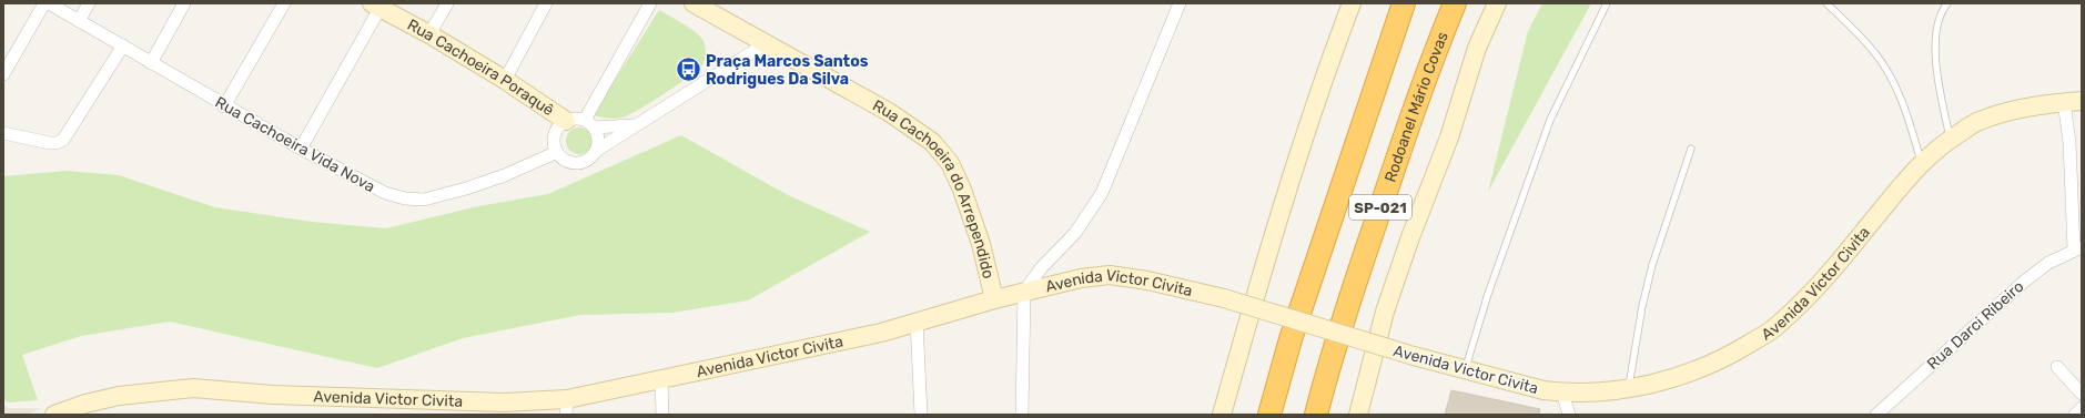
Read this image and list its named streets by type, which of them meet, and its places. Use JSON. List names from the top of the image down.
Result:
{
  "streets": {
    "highway": ["Rodoanel Mário Covas", "SP-021"],
    "main road": ["Rua Cachoeira Poraquê", "Rua Cachoeira do Arrependido", "Avenida Victor Civita"],
    "street": ["Rua Cachoeira Vida Nova", "Rua Darci Ribeiro"]
  },
  "crossings": [
    ["Rua Cachoeira Poraquê", "Rua Cachoeira Vida Nova"],
    ["Rua Cachoeira do Arrependido", "Avenida Victor Civita"]
  ],
  "places": {
    "bus stop": ["Praça Marcos Santos Rodrigues Da Silva"]
  }
}
